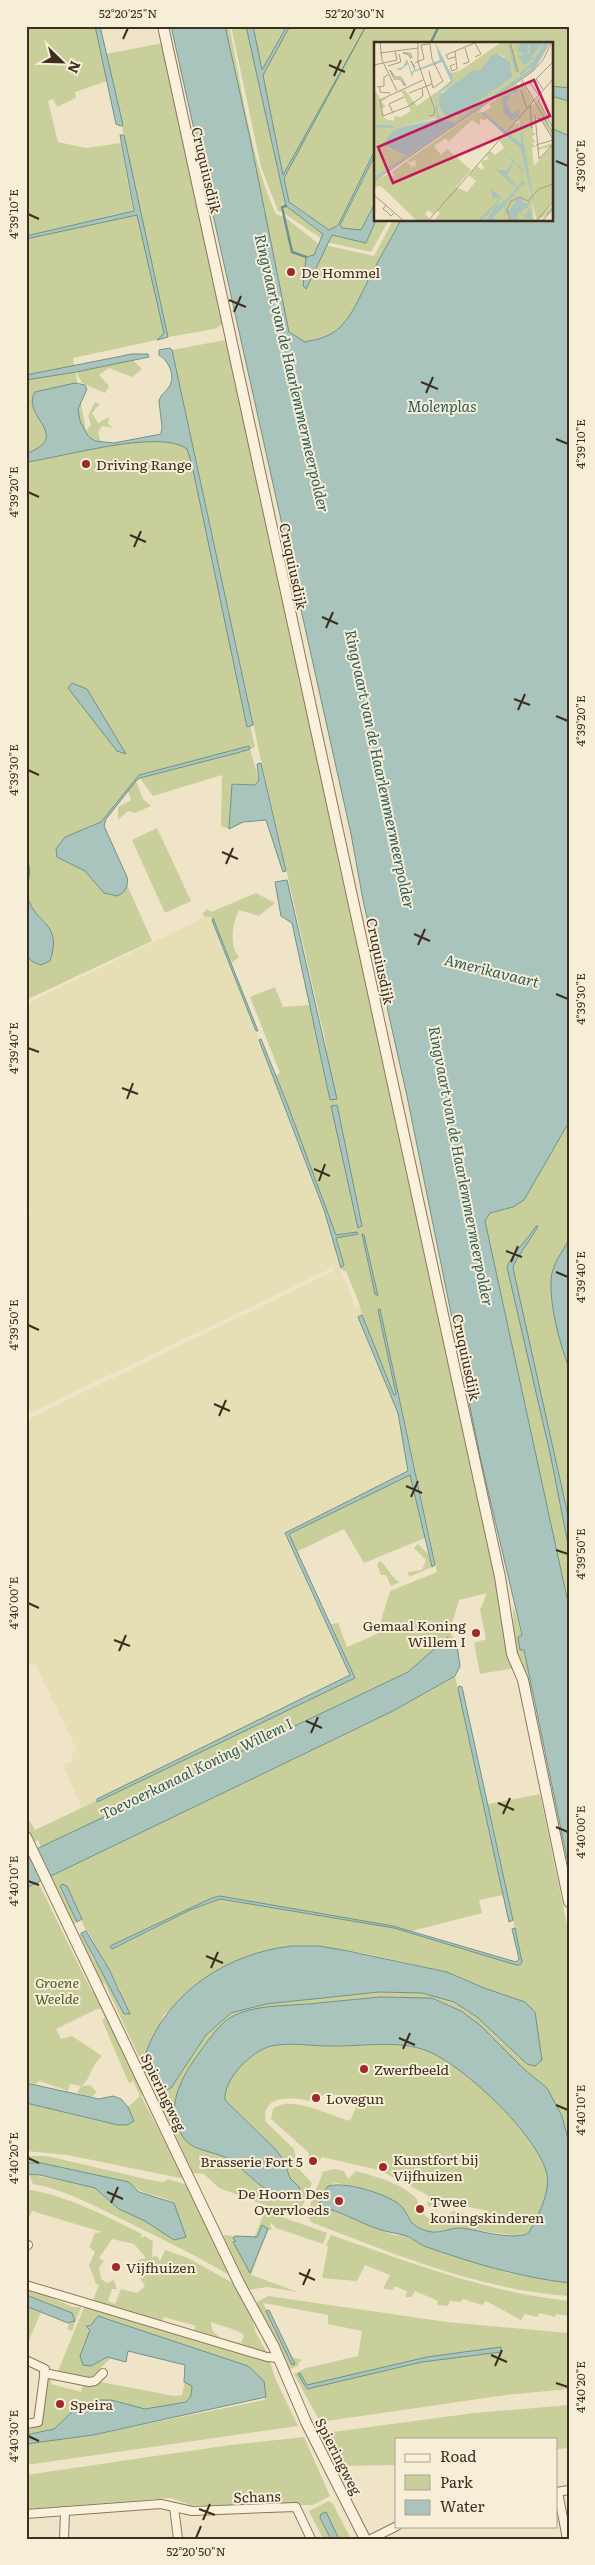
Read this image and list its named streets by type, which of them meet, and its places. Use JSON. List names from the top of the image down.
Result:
{
  "streets": {
    "street": ["Cruquiusdijk", "Spieringweg", "Schans"]
  },
  "water": [
    "Ringvaart van de Haarlemmermeerpolder",
    "Molenplas",
    "Amerikavaart",
    "Toevoerkanaal Koning Willem I"
  ],
  "parks": ["Groene Weelde"],
  "places": [
    "De Hommel",
    "Driving Range",
    "Gemaal Koning Willem I",
    "Zwerfbeeld",
    "Lovegun",
    "Brasserie Fort 5",
    "Kunstfort bij Vijfhuizen",
    "De Hoorn Des Overvloeds",
    "Twee koningskinderen",
    "Vijfhuizen",
    "Speira"
  ],
  "legend": ["Road", "Park", "Water"],
  "north": "bottom right",
  "coordinates": [
    "52°20'25\"N",
    "52°20'30\"N",
    "4°39'00\"E",
    "4°39'10\"E",
    "4°39'20\"E",
    "4°39'30\"E",
    "4°39'40\"E",
    "4°39'50\"E",
    "4°40'00\"E",
    "4°40'10\"E",
    "4°40'20\"E",
    "4°40'30\"E",
    "52°20'50\"N"
  ]
}
